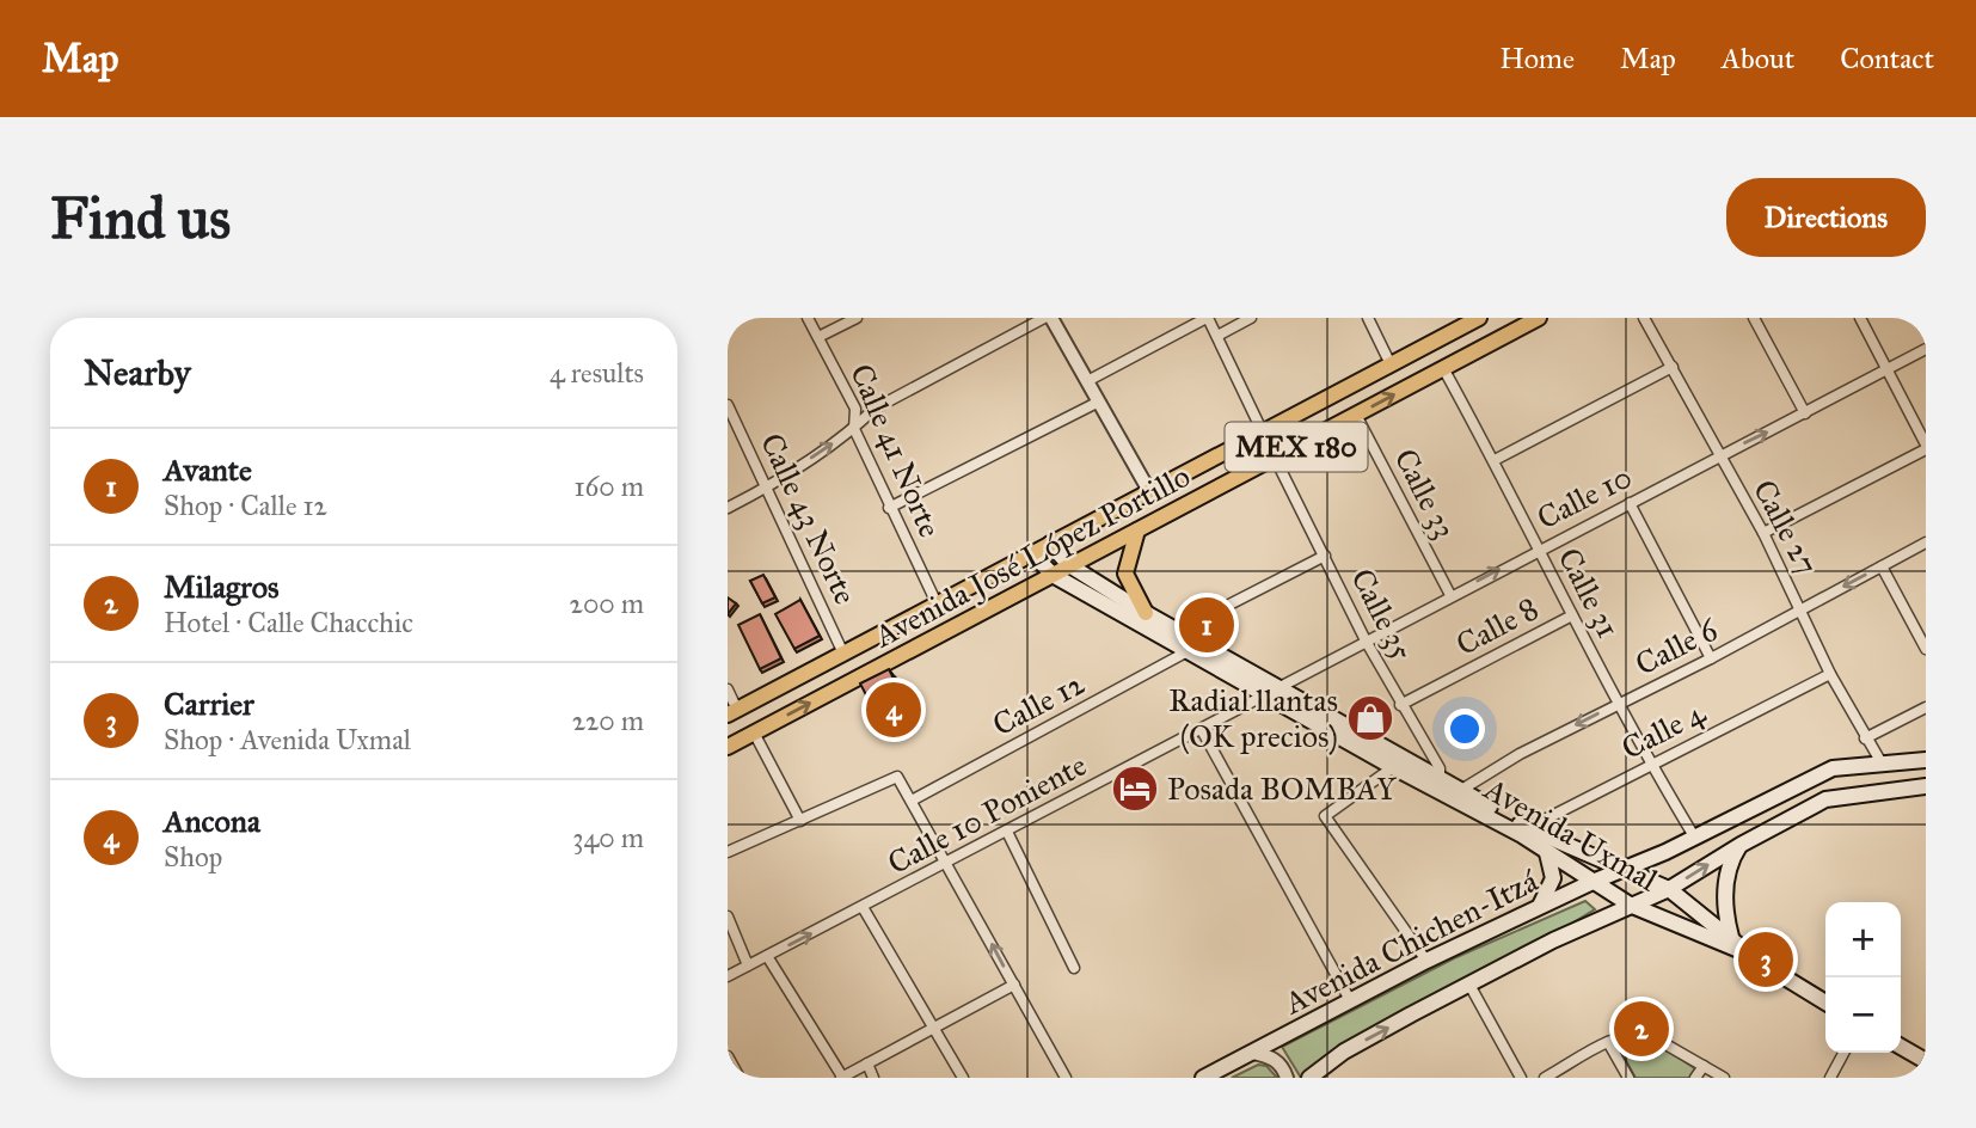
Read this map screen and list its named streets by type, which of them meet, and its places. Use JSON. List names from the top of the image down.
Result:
{
  "streets": {
    "main road": [
      "MEX 180",
      "Avenida José López Portillo",
      "Avenida Uxmal",
      "Avenida Chichen-Itzá"
    ],
    "street": [
      "Calle 41 Norte",
      "Calle 33",
      "Calle 10",
      "Calle 43 Norte",
      "Calle 27",
      "Calle 31",
      "Calle 35",
      "Calle 8",
      "Calle 6",
      "Calle 12",
      "Calle 4",
      "Calle 10 Poniente"
    ]
  },
  "crossings": [
    ["Calle 41 Norte", "Avenida José López Portillo"],
    ["Calle 33", "Calle 10"],
    ["Calle 33", "Avenida José López Portillo"],
    ["Calle 10", "Calle 27"],
    ["Calle 10", "Calle 31"],
    ["Calle 10", "Calle 35"],
    ["Calle 10", "Calle 10 Poniente"],
    ["Calle 10", "Avenida Uxmal"],
    ["Calle 43 Norte", "Avenida José López Portillo"],
    ["Calle 27", "Calle 6"],
    ["Calle 27", "Calle 4"],
    ["Calle 27", "Avenida Chichen-Itzá"],
    ["Avenida José López Portillo", "Calle 31"],
    ["Avenida José López Portillo", "Calle 35"],
    ["Avenida José López Portillo", "Avenida Uxmal"],
    ["Calle 31", "Calle 8"],
    ["Calle 31", "Calle 6"],
    ["Calle 31", "Calle 4"],
    ["Calle 31", "Avenida Chichen-Itzá"],
    ["Calle 35", "Calle 8"],
    ["Calle 35", "Avenida Uxmal"],
    ["Calle 6", "Avenida Uxmal"],
    ["Calle 12", "Avenida Uxmal"],
    ["Calle 4", "Avenida Uxmal"],
    ["Calle 10 Poniente", "Avenida Uxmal"],
    ["Avenida Uxmal", "Avenida Chichen-Itzá"]
  ],
  "places": {
    "shop": ["Radial llantas (OK precios)"],
    "hotel": ["Posada BOMBAY"]
  },
  "page": {
    "header": "Map",
    "nav": [
      "Home",
      "Map",
      "About",
      "Contact"
    ],
    "buttons": "Directions",
    "title": "Find us",
    "heading": ["Nearby", "4 results"],
    "list": [
      {
        "mark": "1",
        "name": "Avante",
        "note": "Shop · Calle 12",
        "value": "160 m"
      },
      {
        "mark": "2",
        "name": "Milagros",
        "note": "Hotel · Calle Chacchic",
        "value": "200 m"
      },
      {
        "mark": "3",
        "name": "Carrier",
        "note": "Shop · Avenida Uxmal",
        "value": "220 m"
      },
      {
        "mark": "4",
        "name": "Ancona",
        "note": "Shop",
        "value": "340 m"
      }
    ],
    "pins": [
      "1",
      "4",
      "3",
      "2"
    ],
    "map_buttons": ["+", "−"]
  }
}
